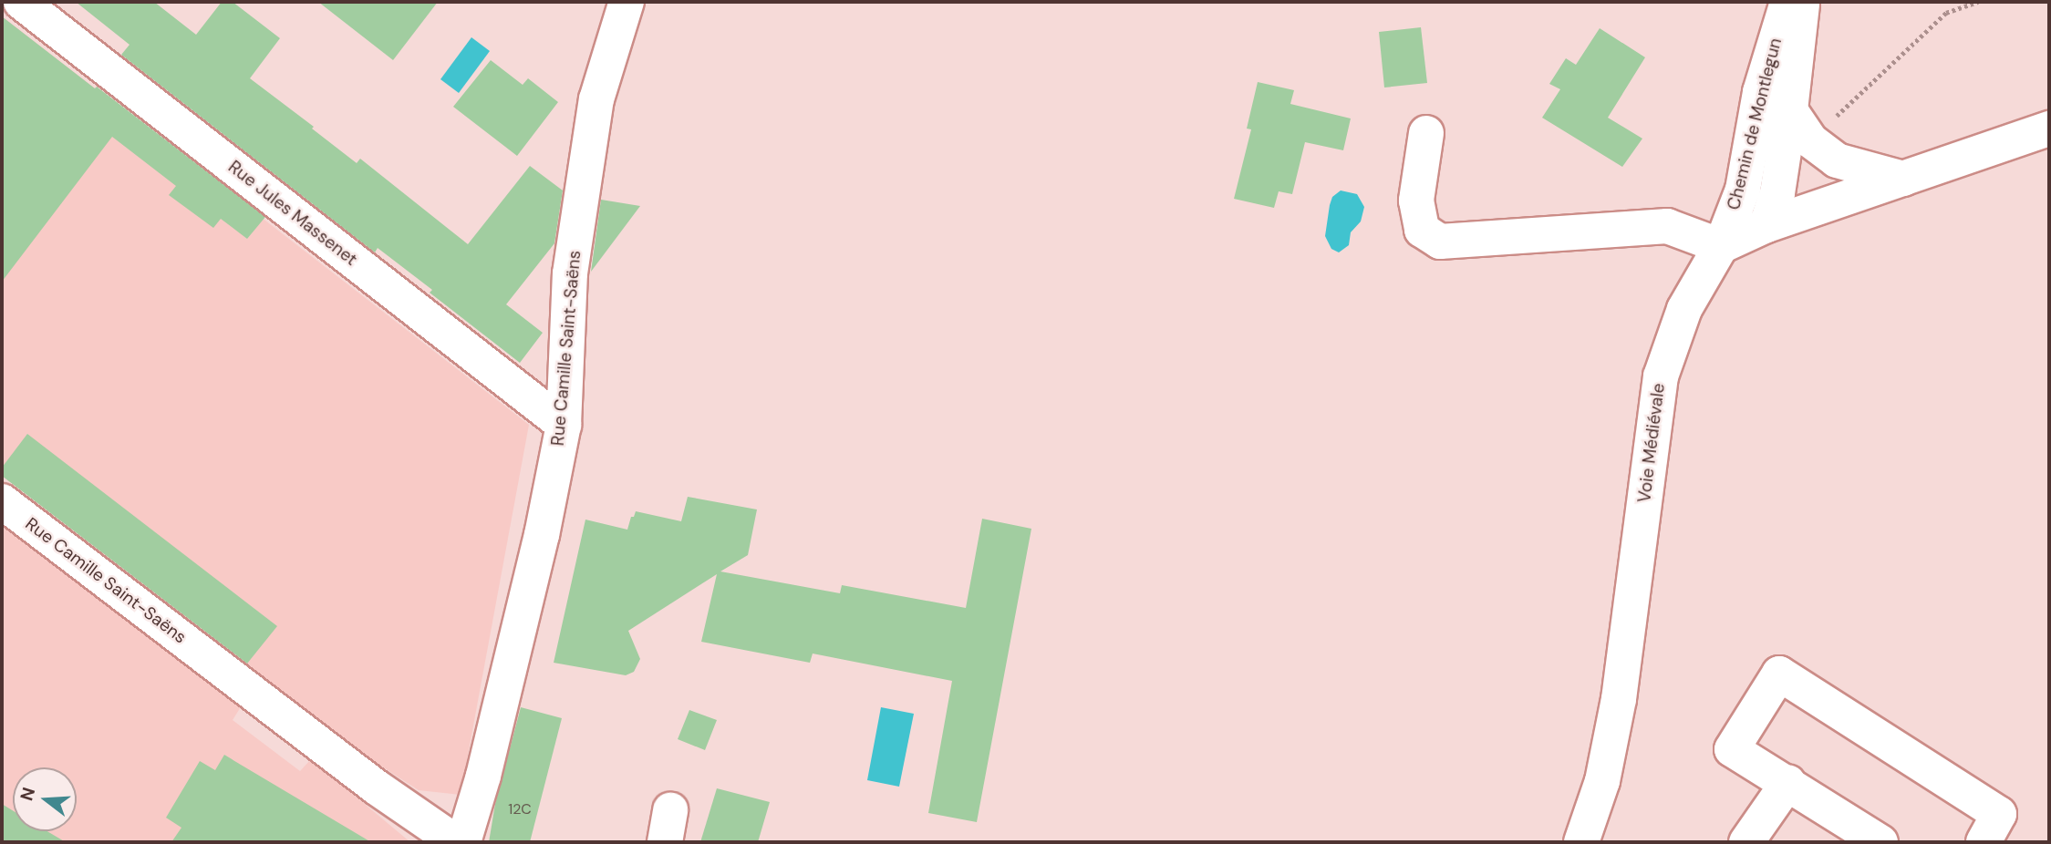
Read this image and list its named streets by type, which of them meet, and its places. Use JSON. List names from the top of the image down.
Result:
{
  "streets": {
    "street": [
      "Chemin de Montlegun",
      "Rue Jules Massenet",
      "Rue Camille Saint-Saëns",
      "Voie Médiévale"
    ]
  },
  "crossings": [
    ["Chemin de Montlegun", "Voie Médiévale"],
    ["Rue Jules Massenet", "Rue Camille Saint-Saëns"]
  ],
  "house_numbers": ["12C"],
  "north": "left"
}
